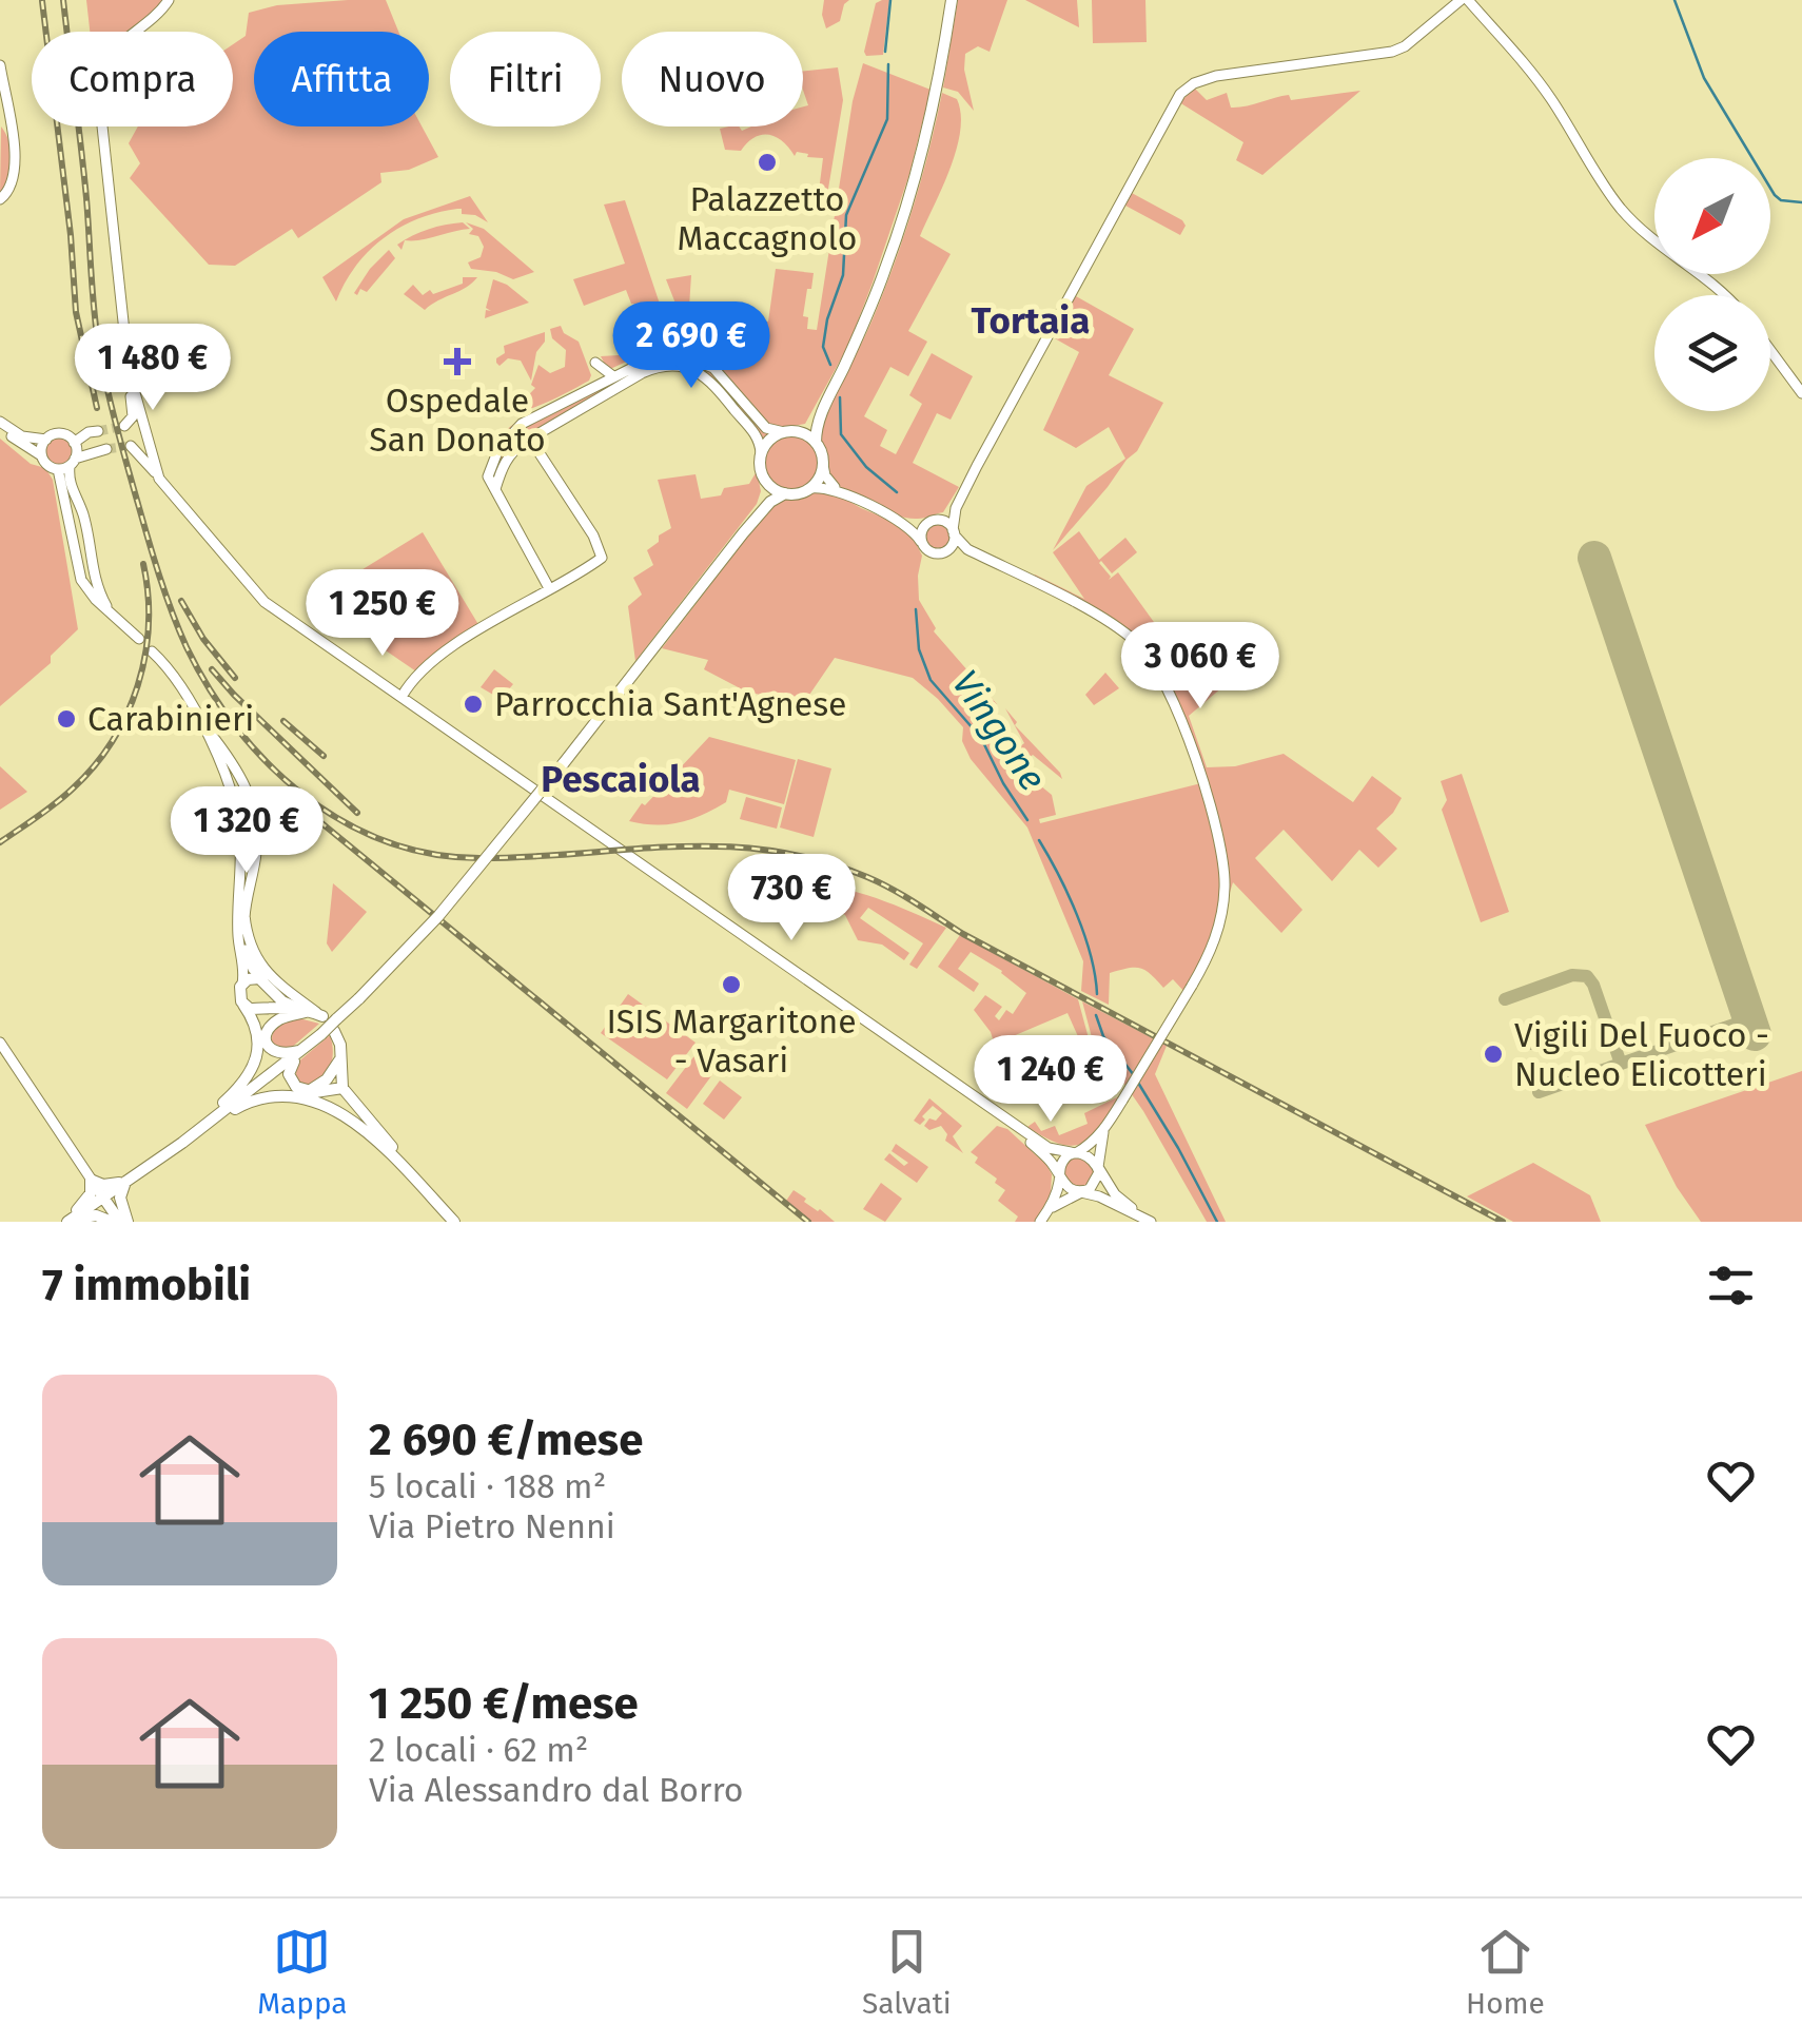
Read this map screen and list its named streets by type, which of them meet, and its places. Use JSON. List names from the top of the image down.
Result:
{
  "districts": ["Tortaia", "Pescaiola"],
  "water": ["Vingone"],
  "places": {
    "other": [
      "Palazzetto Maccagnolo",
      "Parrocchia Sant'Agnese",
      "Carabinieri",
      "ISIS Margaritone - Vasari",
      "Vigili Del Fuoco - Nucleo Elicotteri"
    ],
    "health": ["Ospedale San Donato"]
  },
  "north": "bottom left",
  "page": {
    "chip": [
      "Compra",
      "Affitta",
      "Filtri",
      "Nuovo"
    ],
    "price": [
      "2 690 €",
      "1 480 €",
      "1 250 €",
      "3 060 €",
      "1 320 €",
      "730 €",
      "1 240 €"
    ],
    "heading": "7 immobili",
    "list": [
      {
        "name": "2 690 €/mese",
        "note": "5 locali · 188 m² · Via Pietro Nenni"
      },
      {
        "name": "1 250 €/mese",
        "note": "2 locali · 62 m² · Via Alessandro dal Borro"
      }
    ],
    "tabs": ["Mappa", "Salvati", "Home"]
  }
}
